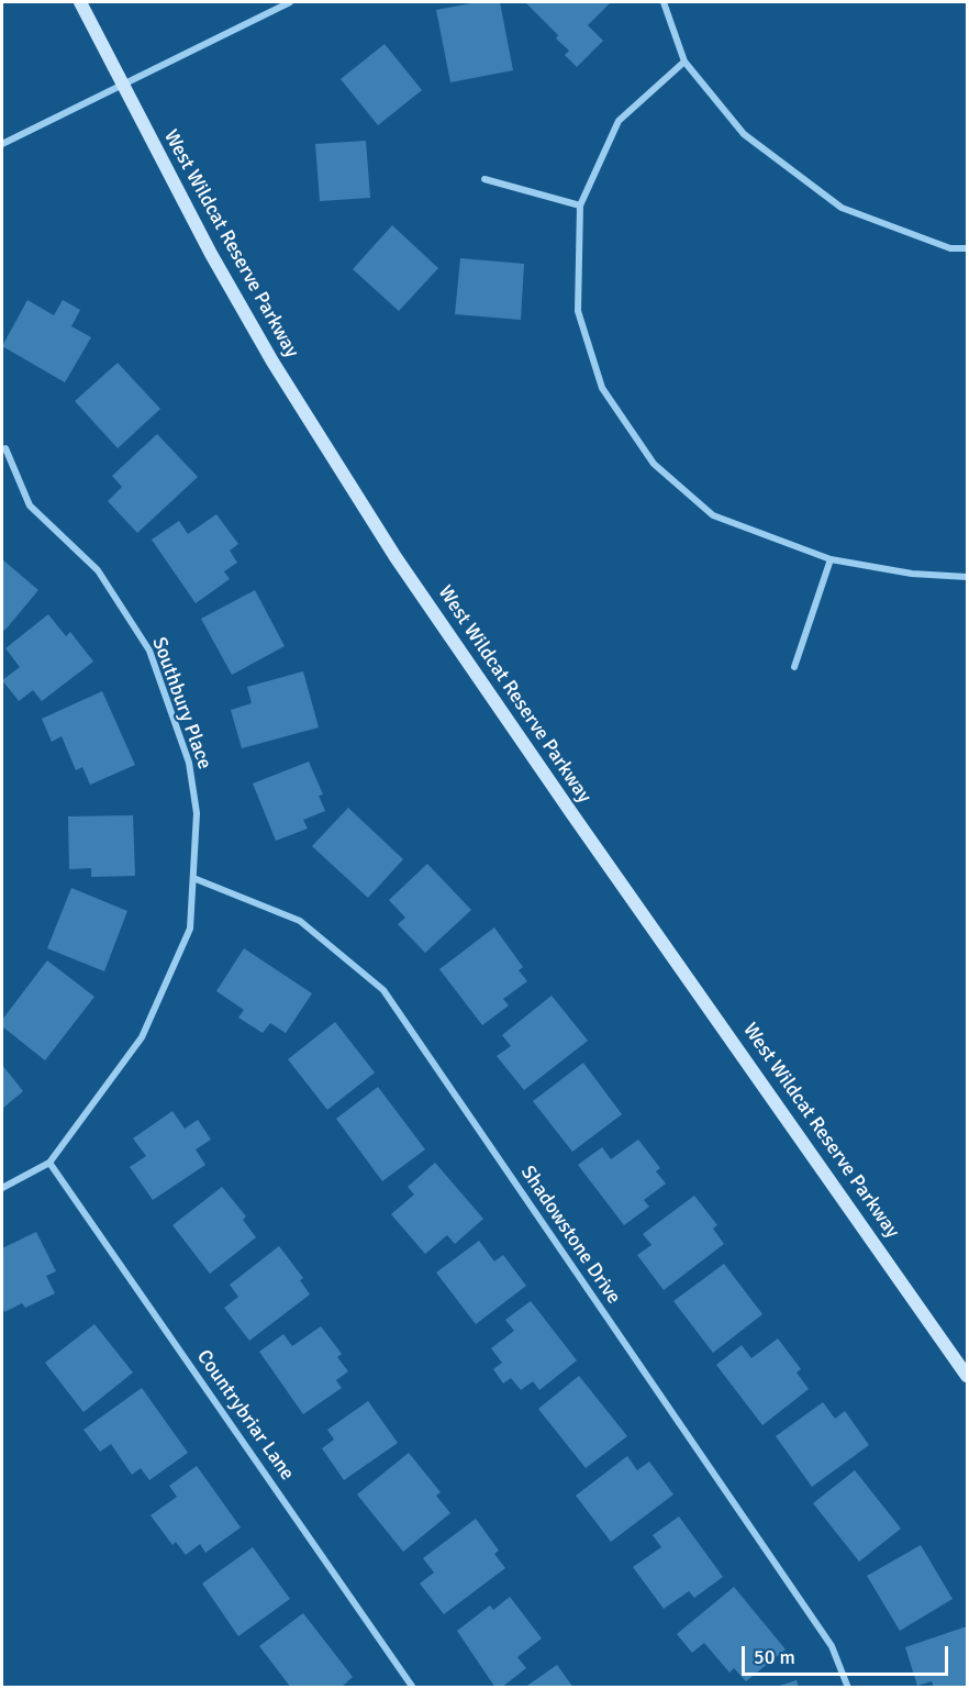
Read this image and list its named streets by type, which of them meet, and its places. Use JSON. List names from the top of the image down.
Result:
{
  "streets": {
    "main road": ["West Wildcat Reserve Parkway"],
    "street": ["Southbury Place", "Shadowstone Drive", "Countrybriar Lane"]
  },
  "crossings": [
    ["Southbury Place", "Shadowstone Drive"],
    ["Southbury Place", "Countrybriar Lane"]
  ],
  "scale_bar": "50 m"
}
